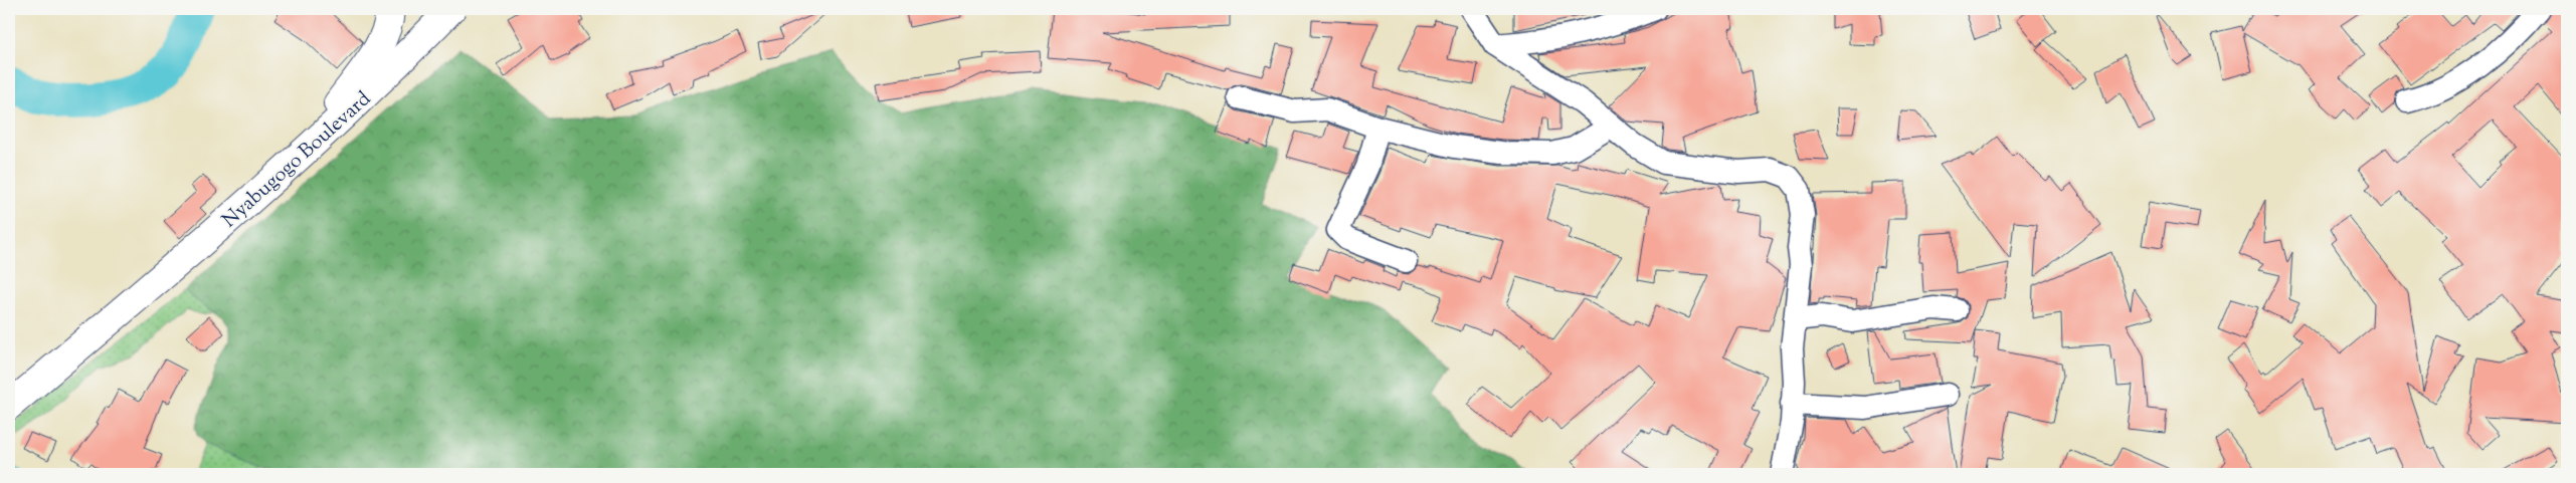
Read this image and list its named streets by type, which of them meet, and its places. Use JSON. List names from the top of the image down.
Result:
{
  "streets": {
    "highway": ["Nyabugogo Boulevard"]
  }
}
